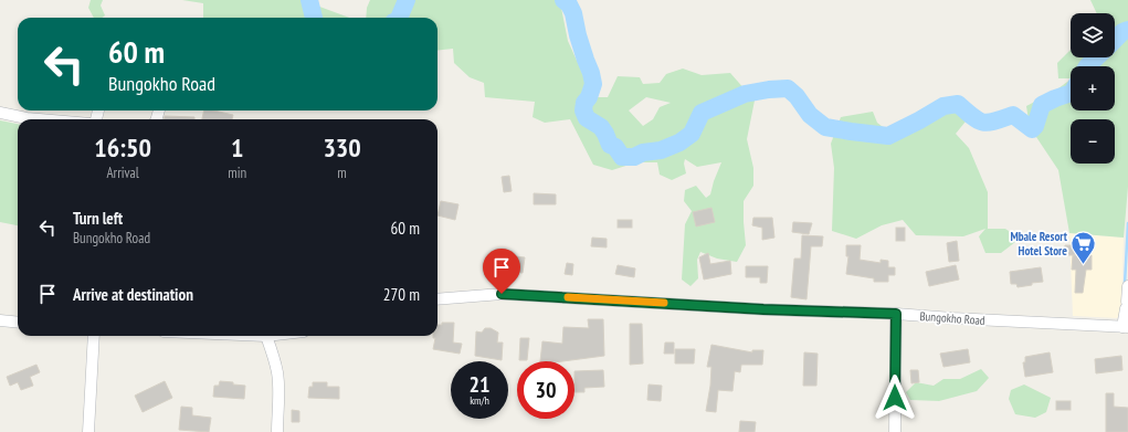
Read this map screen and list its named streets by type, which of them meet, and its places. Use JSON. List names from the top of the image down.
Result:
{
  "streets": {
    "street": ["Bungokho Road"]
  },
  "places": {
    "supermarket": ["Mbale Resort Hotel Store"]
  },
  "page": {
    "map_buttons": ["+", "−"],
    "turn": ["60 m", "Bungokho Road"],
    "eta": [
      "16:50",
      "Arrival",
      "1",
      "min",
      "330",
      "m"
    ],
    "list": [
      {
        "name": "Turn left",
        "note": "Bungokho Road",
        "value": "60 m"
      },
      {
        "name": "Arrive at destination",
        "value": "270 m"
      }
    ],
    "speed": "21 km/h",
    "limit": "30"
  }
}
